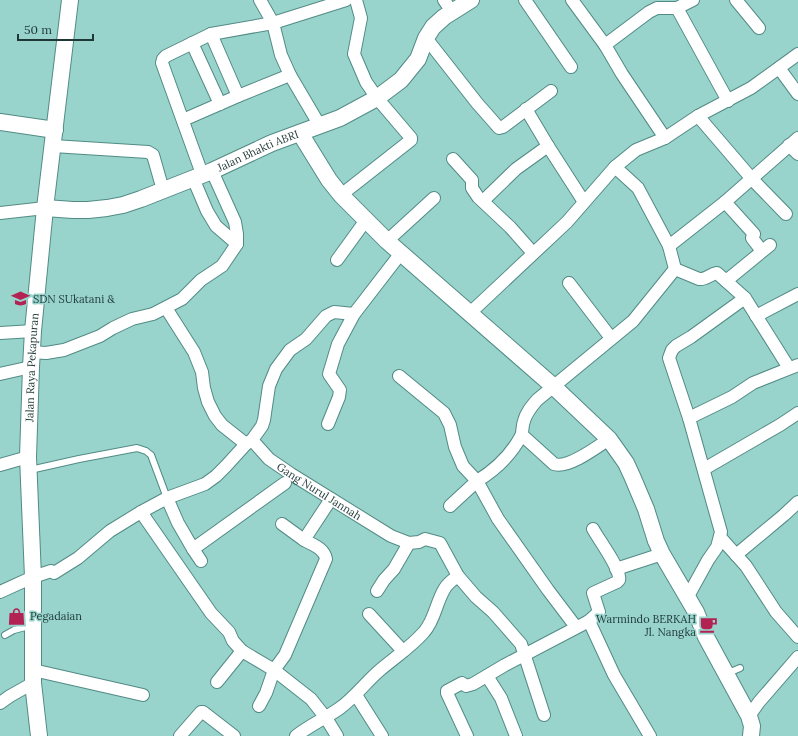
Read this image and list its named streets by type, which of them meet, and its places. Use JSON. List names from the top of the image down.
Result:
{
  "streets": {
    "street": ["Jalan Bhakti ABRI", "Jalan Raya Pekapuran", "Gang Nurul Jannah"]
  },
  "crossings": [
    ["Jalan Bhakti ABRI", "Jalan Raya Pekapuran"]
  ],
  "places": {
    "school or university": ["SDN SUkatani &"],
    "shop": ["Pegadaian"],
    "cafe": ["Warmindo BERKAH Jl. Nangka"]
  },
  "scale_bar": "50 m"
}
